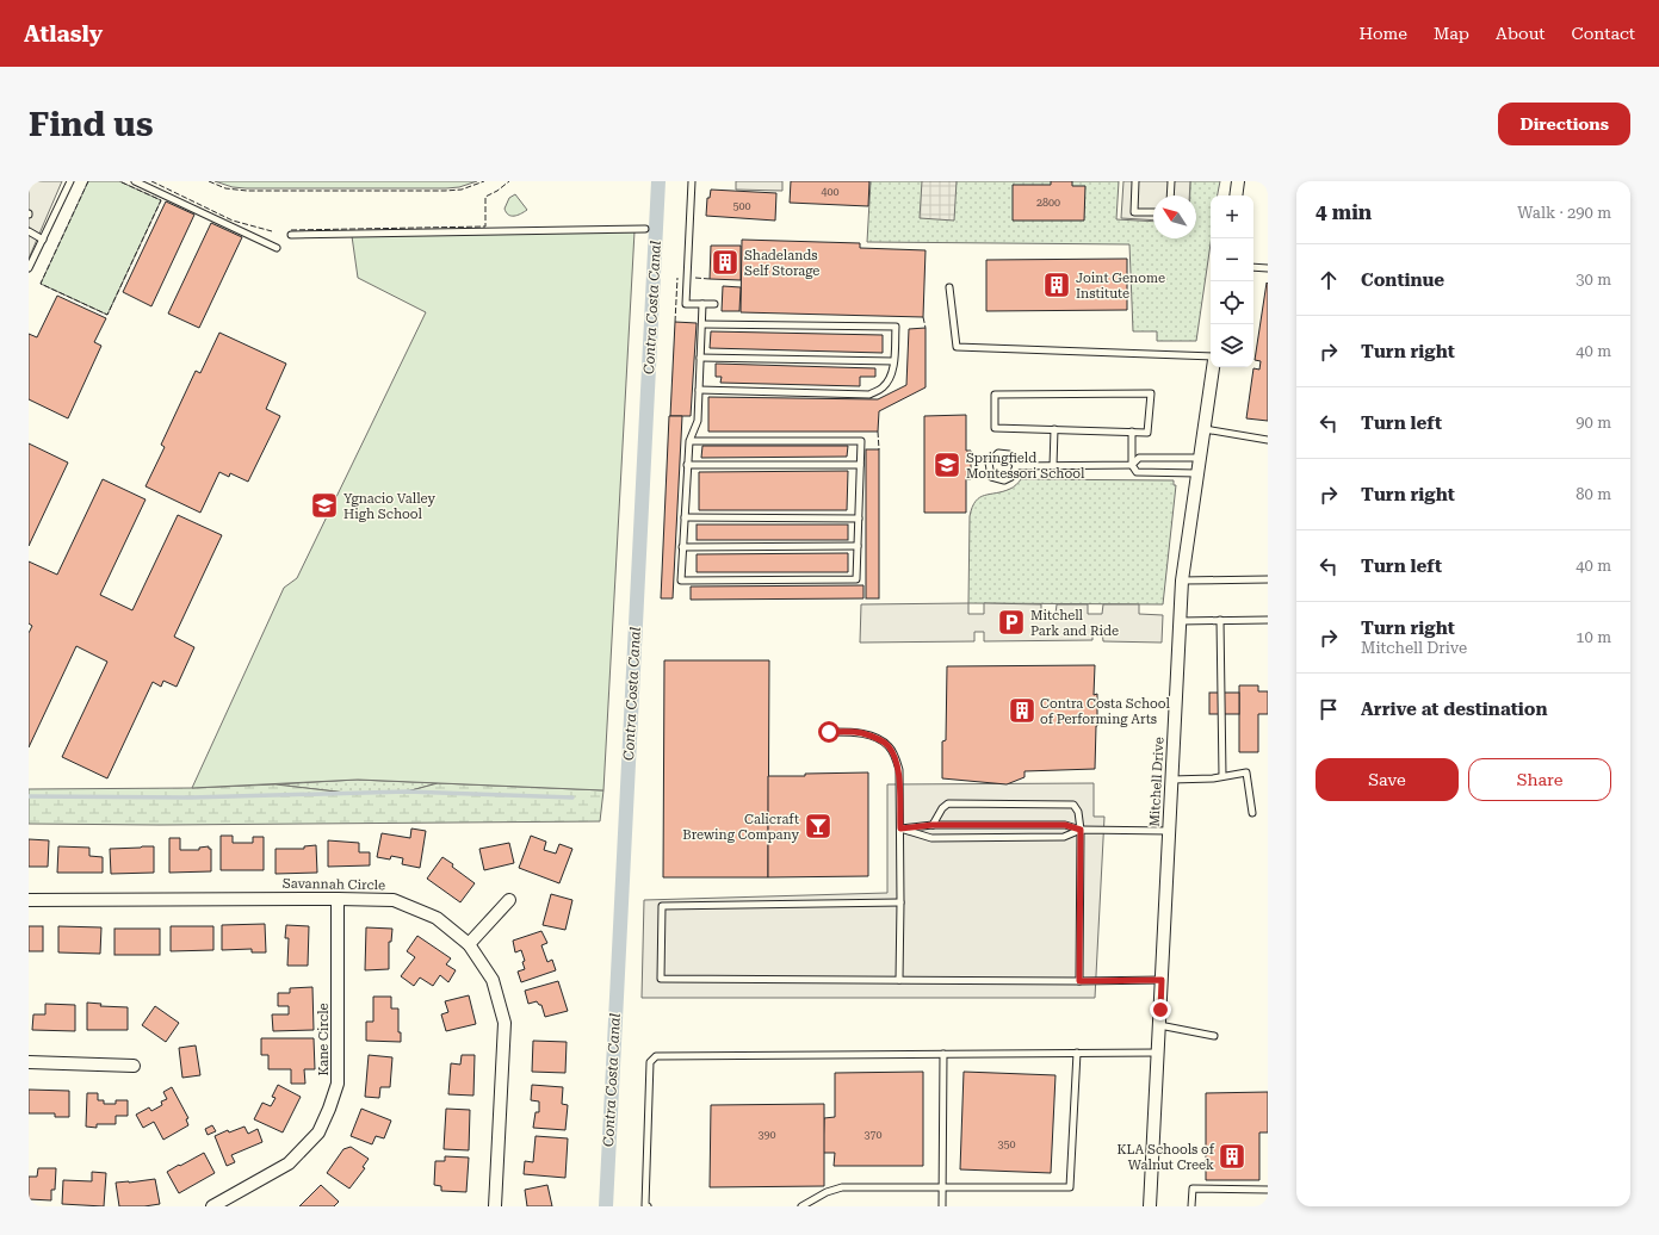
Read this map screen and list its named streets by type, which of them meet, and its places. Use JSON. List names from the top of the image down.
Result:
{
  "streets": {
    "street": ["Mitchell Drive", "Savannah Circle", "Kane Circle"]
  },
  "crossings": [
    ["Savannah Circle", "Kane Circle"]
  ],
  "water": ["Contra Costa Canal"],
  "places": {
    "building": [
      "Shadelands Self Storage",
      "Joint Genome Institute",
      "Contra Costa School of Performing Arts",
      "KLA Schools of Walnut Creek"
    ],
    "school or university": ["Springfield Montessori School", "Ygnacio Valley High School"],
    "parking": ["Mitchell Park and Ride"],
    "bar": ["Calicraft Brewing Company"]
  },
  "house_numbers": [
    "400",
    "2800",
    "500",
    "390",
    "370",
    "350"
  ],
  "north": "top left",
  "page": {
    "header": "Atlasly",
    "nav": [
      "Home",
      "Map",
      "About",
      "Contact"
    ],
    "buttons": [
      "Directions",
      ["Save", "Share"]
    ],
    "title": "Find us",
    "heading": ["4 min", "Walk · 290 m"],
    "map_buttons": ["+", "−"],
    "list": [
      ["Continue", "30 m"],
      ["Turn right", "40 m"],
      ["Turn left", "90 m"],
      ["Turn right", "80 m"],
      ["Turn left", "40 m"],
      ["Turn right", "Mitchell Drive", "10 m"],
      "Arrive at destination"
    ]
  }
}
